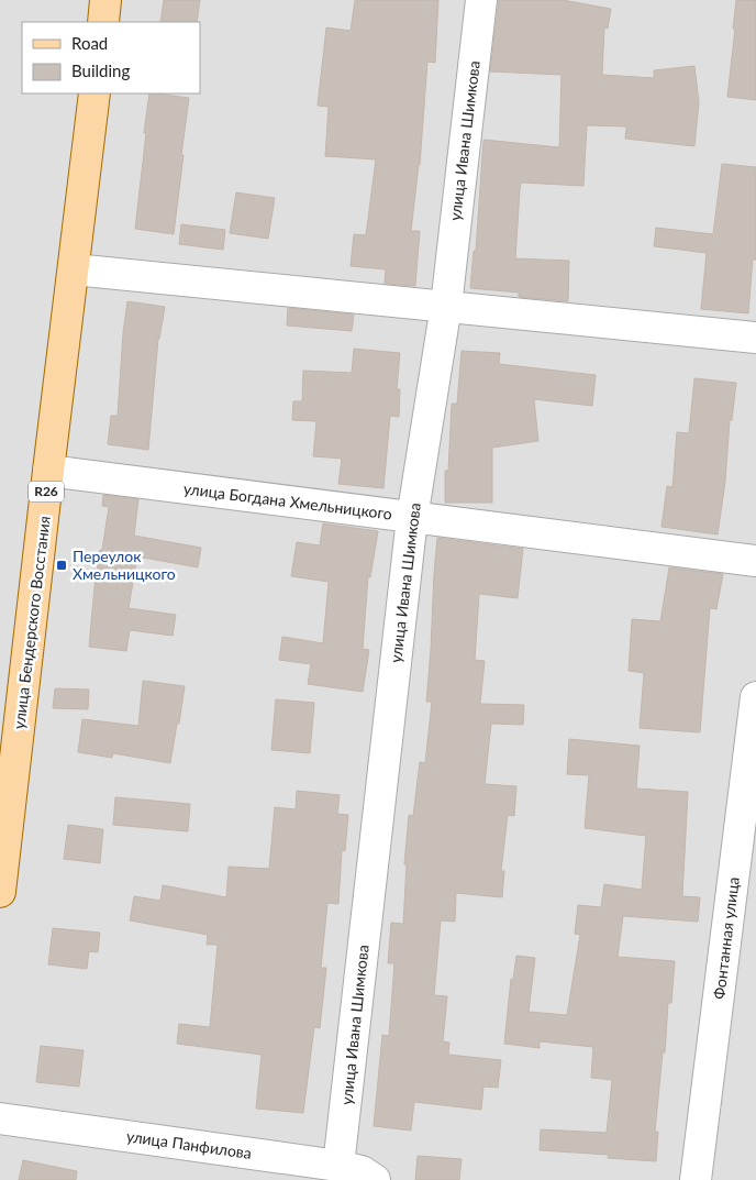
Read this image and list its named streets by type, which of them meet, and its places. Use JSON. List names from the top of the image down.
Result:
{
  "streets": {
    "main road": ["R26", "улица Бендерского Восстания"],
    "street": [
      "улица Ивана Шимкова",
      "улица Богдана Хмельницкого",
      "Фонтанная улица",
      "улица Панфилова"
    ]
  },
  "crossings": [
    ["улица Ивана Шимкова", "улица Богдана Хмельницкого"],
    ["улица Ивана Шимкова", "улица Панфилова"],
    ["улица Богдана Хмельницкого", "улица Бендерского Восстания"]
  ],
  "places": {
    "transit": ["Переулок Хмельницкого"]
  },
  "legend": ["Road", "Building"]
}
